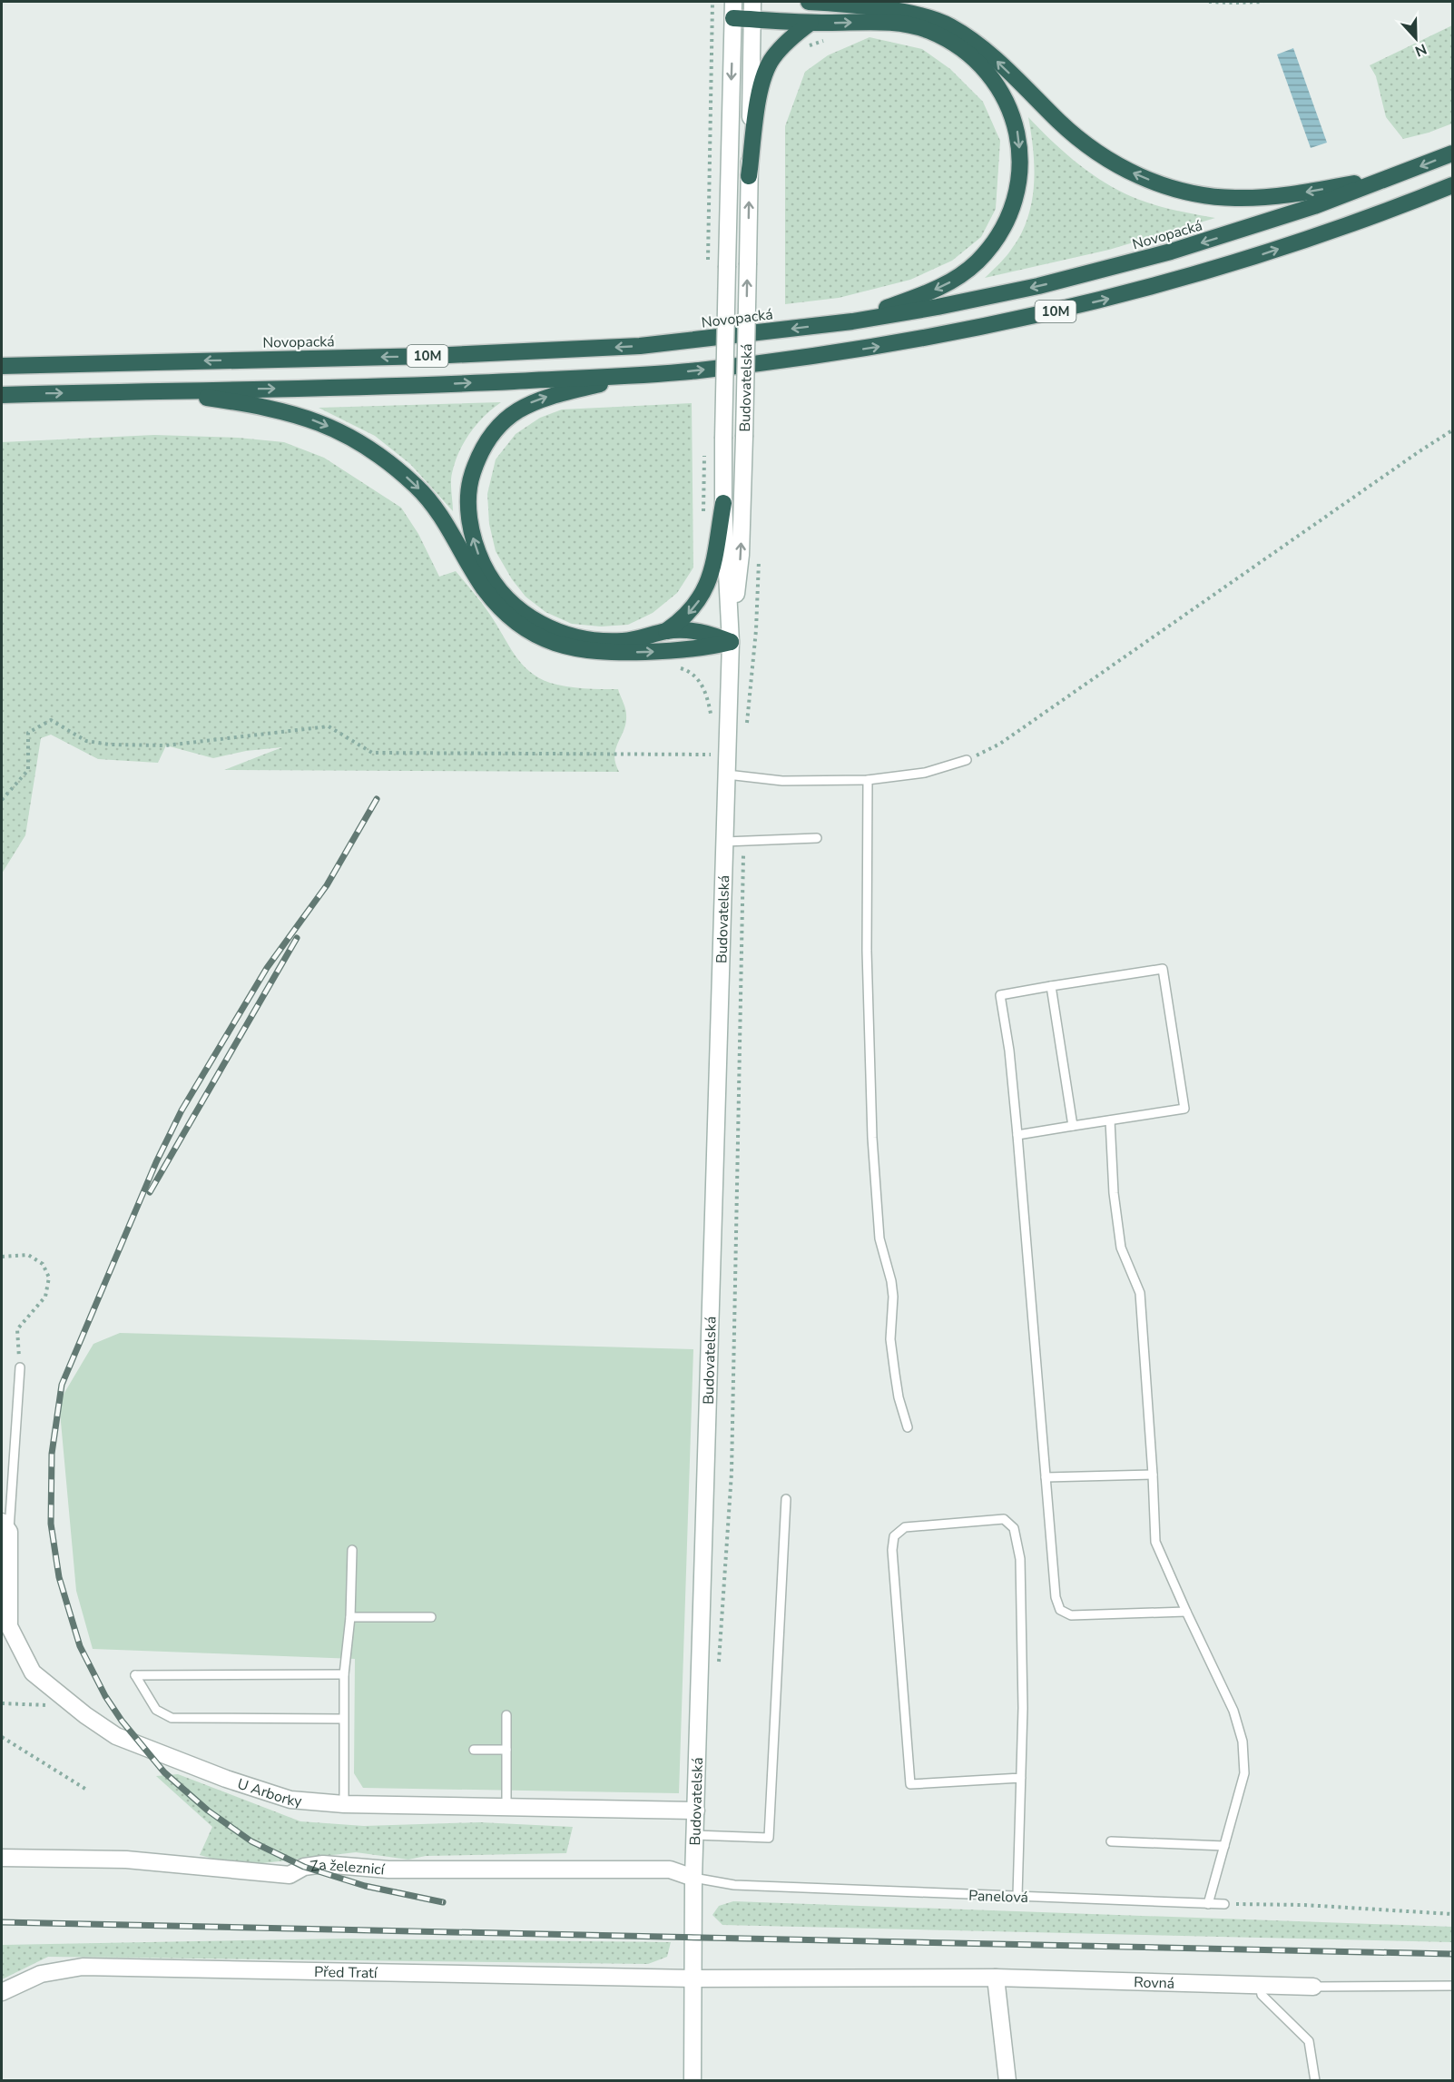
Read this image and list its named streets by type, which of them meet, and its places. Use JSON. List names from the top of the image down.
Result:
{
  "streets": {
    "highway": ["Novopacká", "10M"],
    "street": [
      "Budovatelská",
      "U Arborky",
      "Za železnicí",
      "Před Tratí",
      "Rovná"
    ],
    "lane": ["Panelová"]
  },
  "crossings": [
    ["Budovatelská", "U Arborky"],
    ["Budovatelská", "Za železnicí"],
    ["Budovatelská", "Panelová"],
    ["Budovatelská", "Před Tratí"],
    ["Budovatelská", "Rovná"],
    ["Za železnicí", "Panelová"],
    ["Před Tratí", "Rovná"]
  ],
  "north": "bottom"
}
